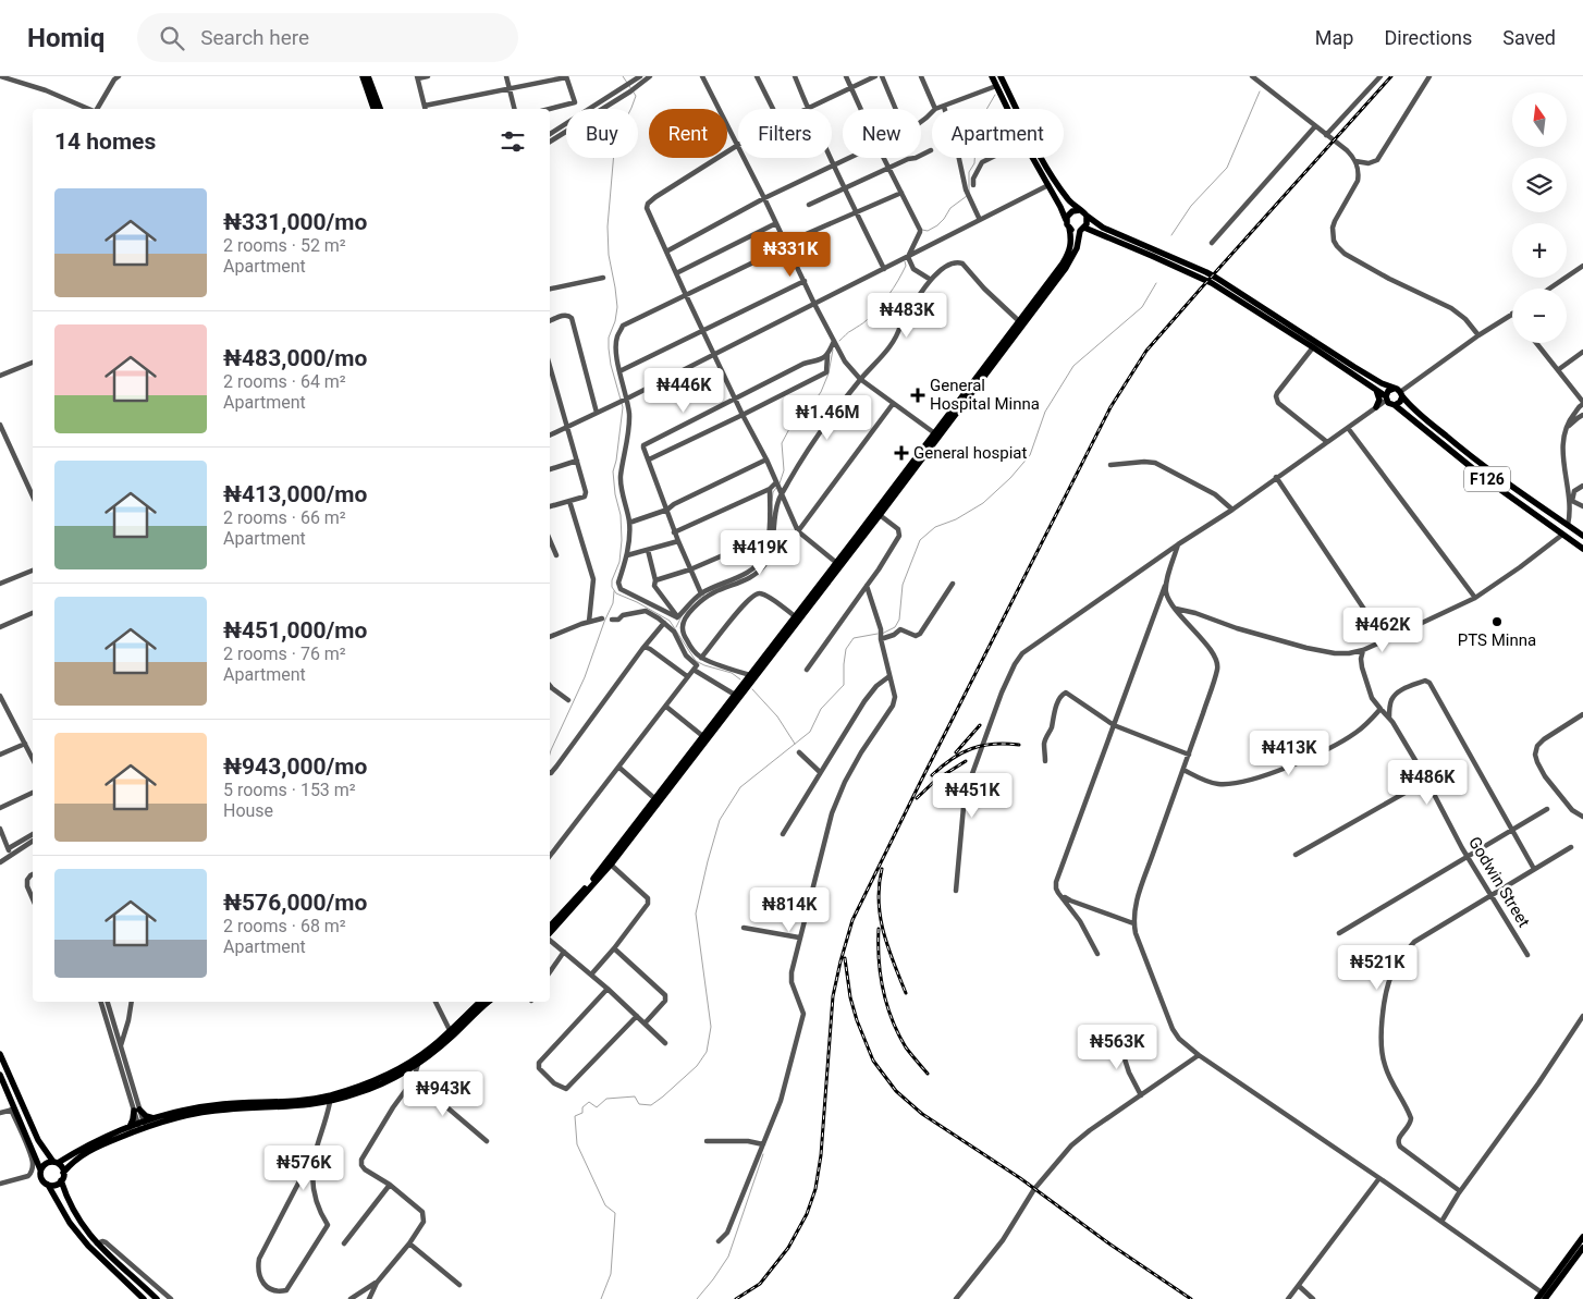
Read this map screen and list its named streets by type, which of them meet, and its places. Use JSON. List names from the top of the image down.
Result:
{
  "streets": {
    "main road": ["F126"],
    "street": ["Godwin Street"]
  },
  "places": {
    "health": ["General Hospital Minna", "General hospiat"],
    "other": ["PTS Minna"]
  },
  "north": "top",
  "page": {
    "header": "Homiq",
    "search": "Search here",
    "nav": ["Map", "Directions", "Saved"],
    "map_buttons": ["+", "−"],
    "chip": [
      "Buy",
      "Rent",
      "Filters",
      "New",
      "Apartment"
    ],
    "heading": "14 homes",
    "list": [
      {
        "name": "₦331,000/mo",
        "note": "2 rooms · 52 m² · Apartment"
      },
      {
        "name": "₦483,000/mo",
        "note": "2 rooms · 64 m² · Apartment"
      },
      {
        "name": "₦413,000/mo",
        "note": "2 rooms · 66 m² · Apartment"
      },
      {
        "name": "₦451,000/mo",
        "note": "2 rooms · 76 m² · Apartment"
      },
      {
        "name": "₦943,000/mo",
        "note": "5 rooms · 153 m² · House"
      },
      {
        "name": "₦576,000/mo",
        "note": "2 rooms · 68 m² · Apartment"
      }
    ],
    "price": [
      "₦331K",
      "₦483K",
      "₦446K",
      "₦1.46M",
      "₦419K",
      "₦462K",
      "₦413K",
      "₦486K",
      "₦451K",
      "₦814K",
      "₦521K",
      "₦563K",
      "₦943K",
      "₦576K"
    ]
  }
}
